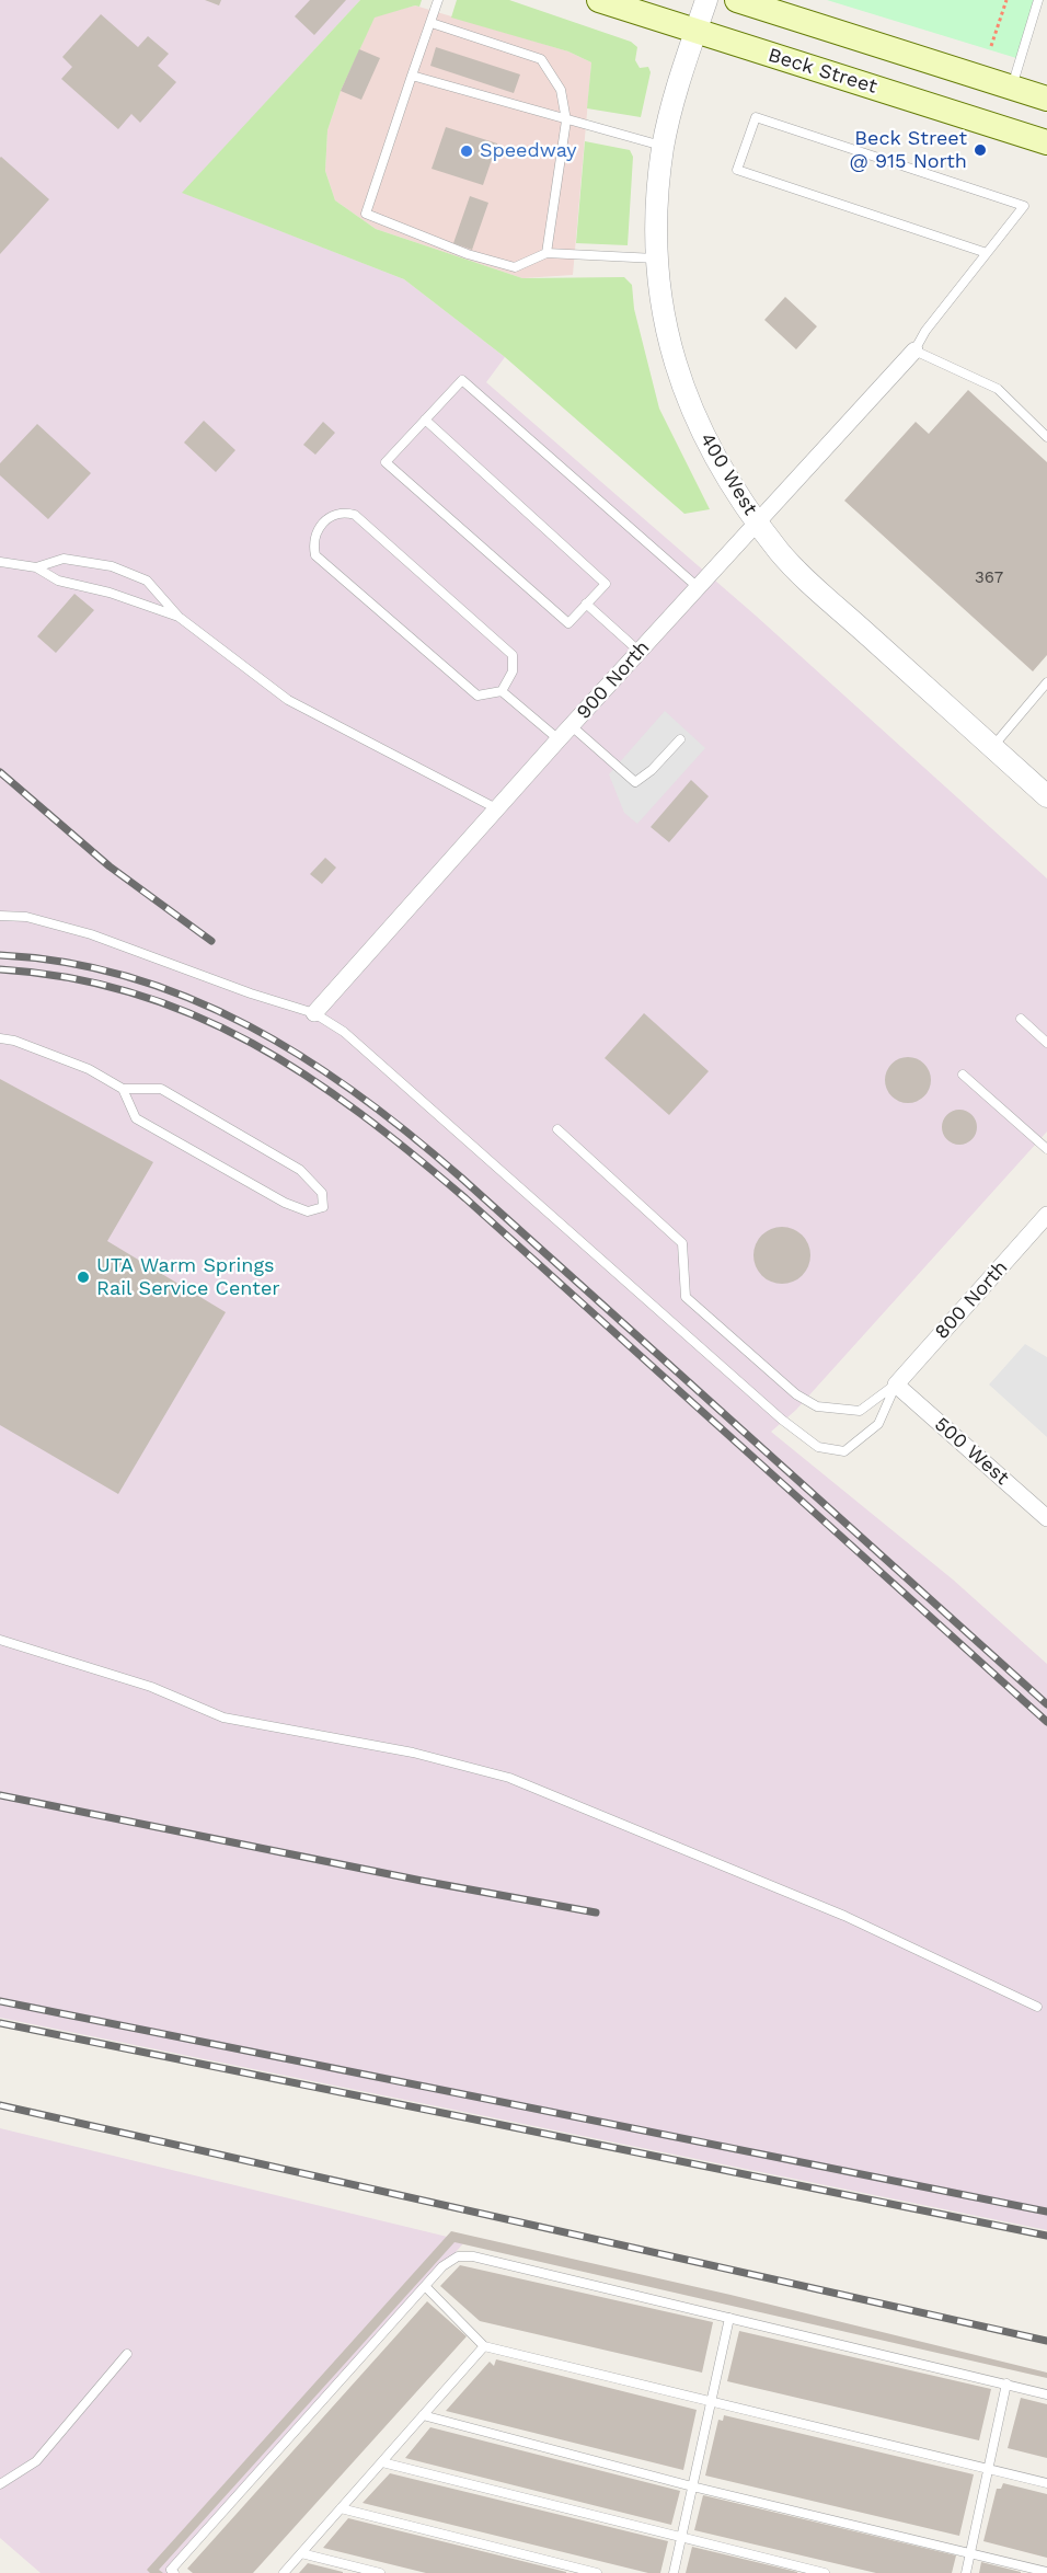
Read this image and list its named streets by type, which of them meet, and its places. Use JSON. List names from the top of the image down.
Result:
{
  "streets": {
    "main road": ["Beck Street"],
    "street": [
      "400 West",
      "900 North",
      "800 North",
      "500 West"
    ]
  },
  "crossings": [
    ["Beck Street", "400 West"],
    ["400 West", "900 North"],
    ["800 North", "500 West"]
  ],
  "places": ["Beck Street @ 915 North", "Speedway", "UTA Warm Springs Rail Service Center"],
  "house_numbers": ["367"]
}
